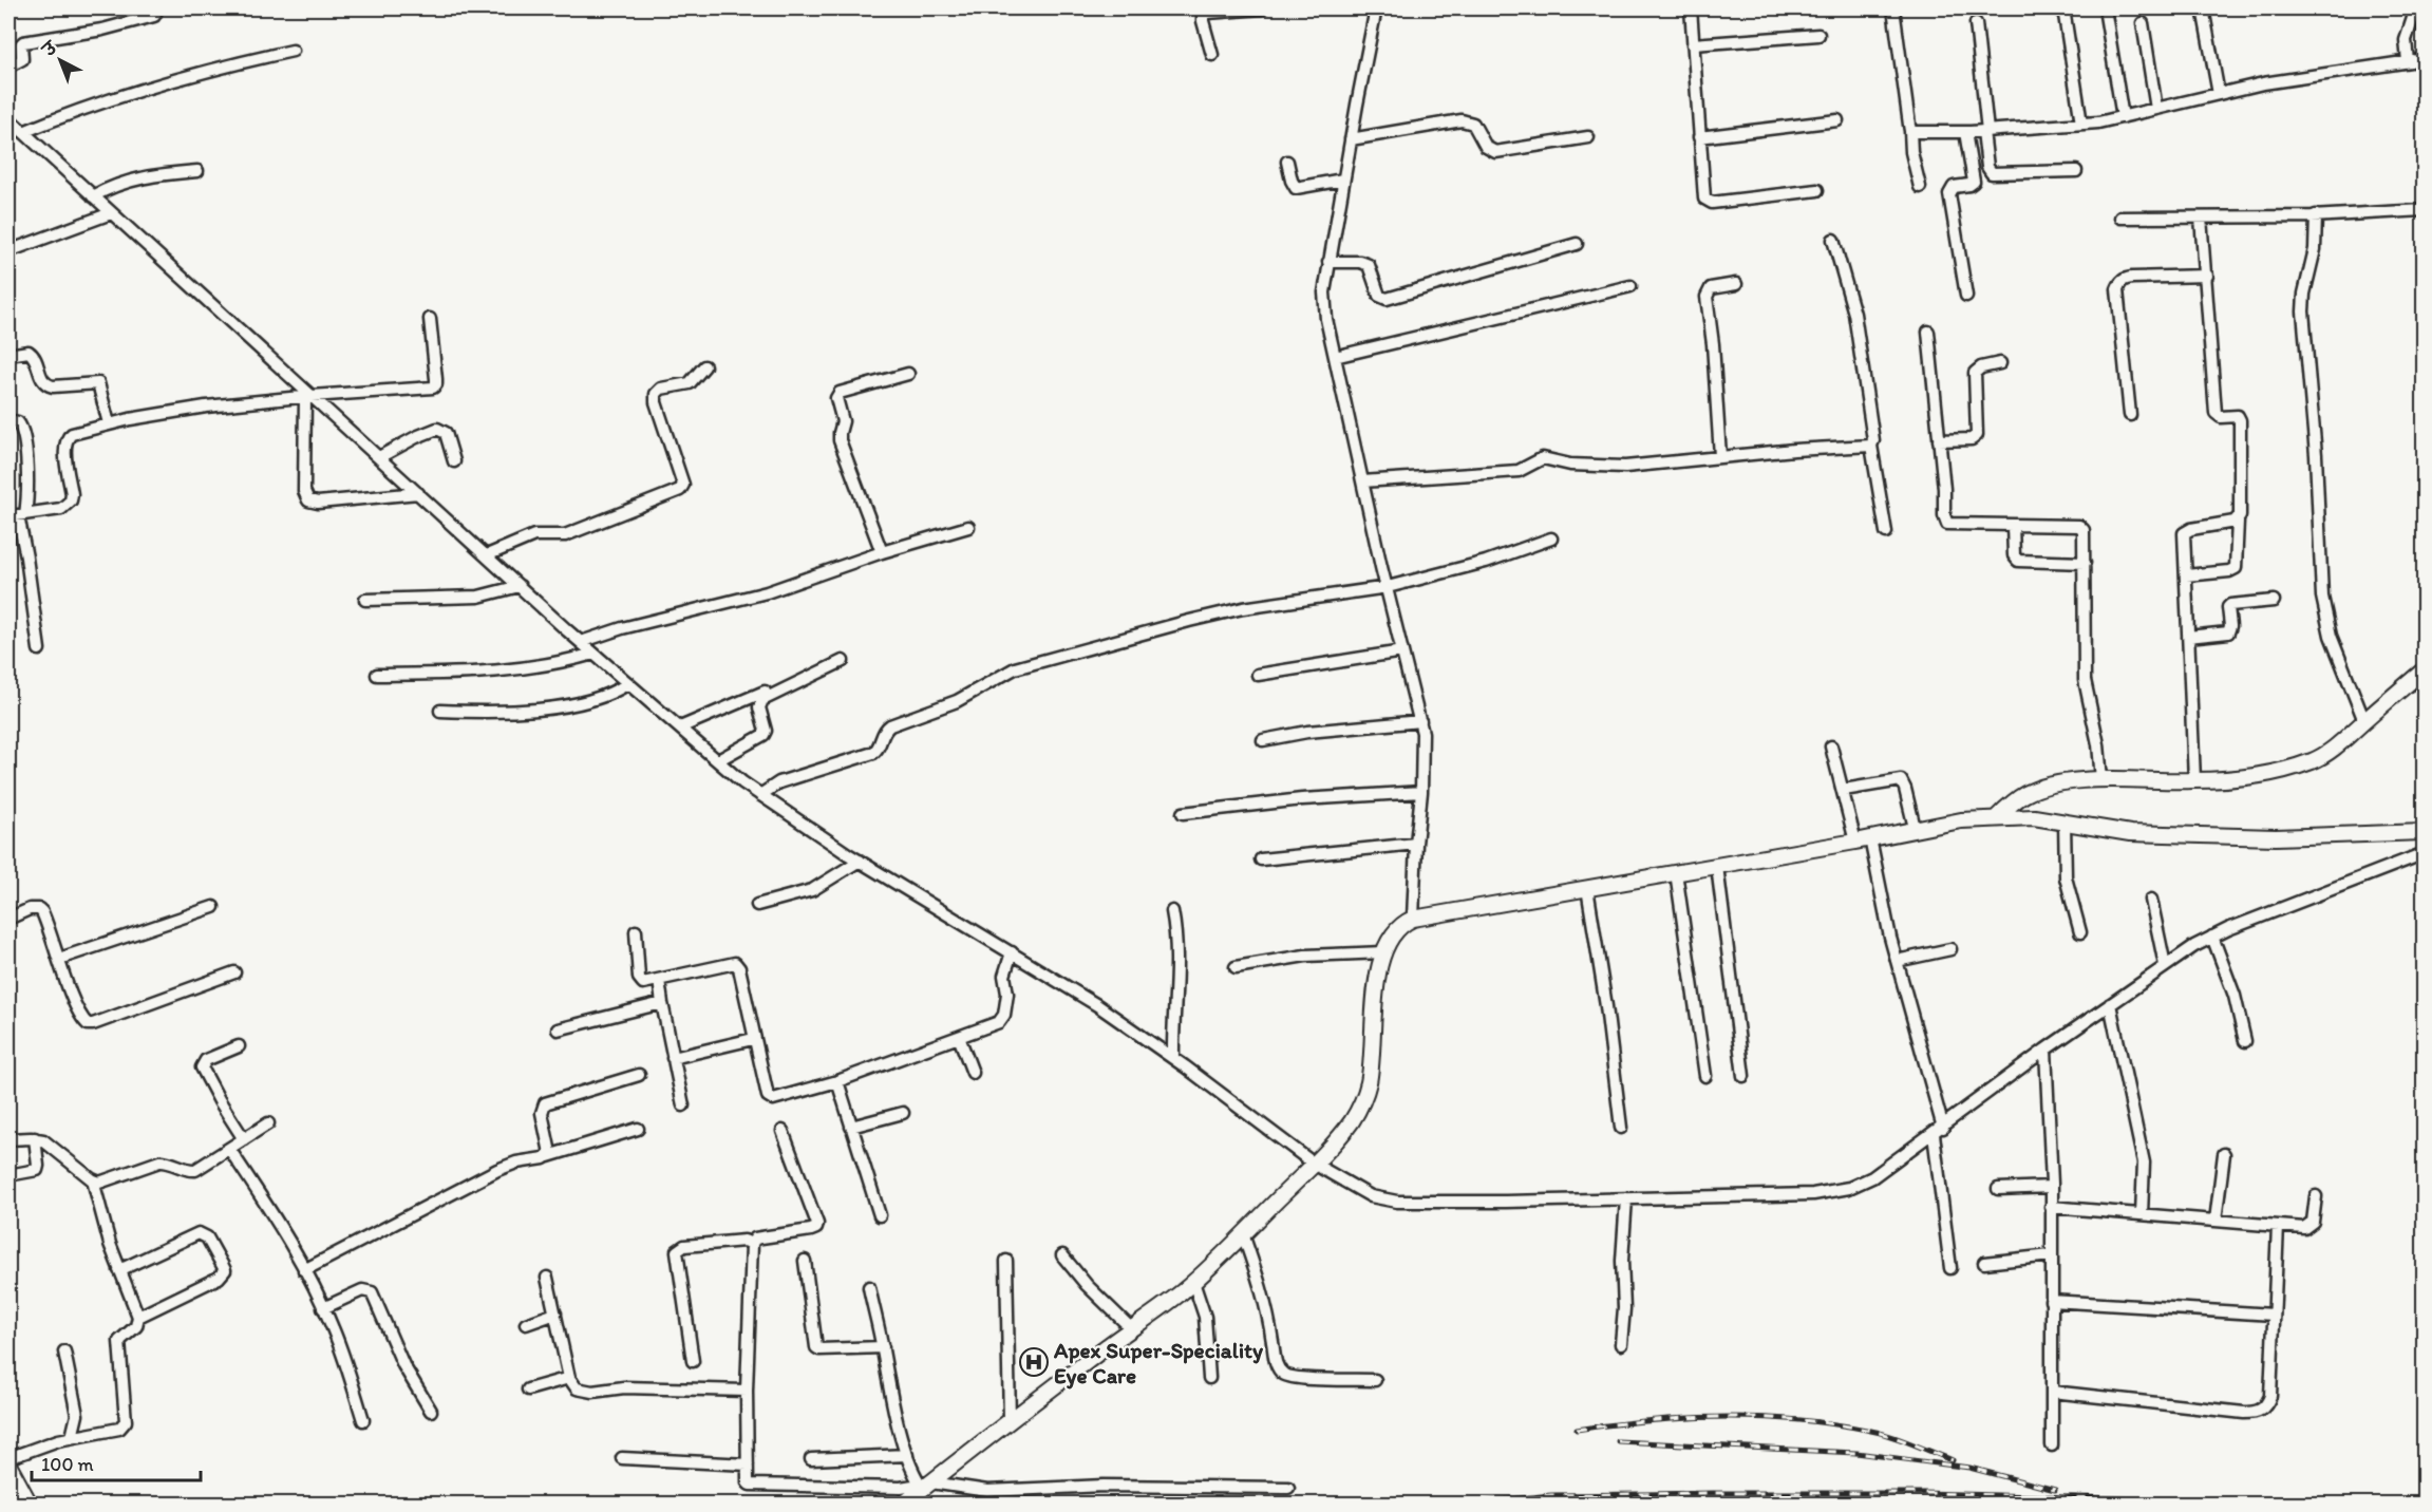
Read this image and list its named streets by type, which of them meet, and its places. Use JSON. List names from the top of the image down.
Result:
{
  "places": {
    "hospital": ["Apex Super-Speciality Eye Care"]
  },
  "scale_bar": "100 m",
  "north": "top left"
}
